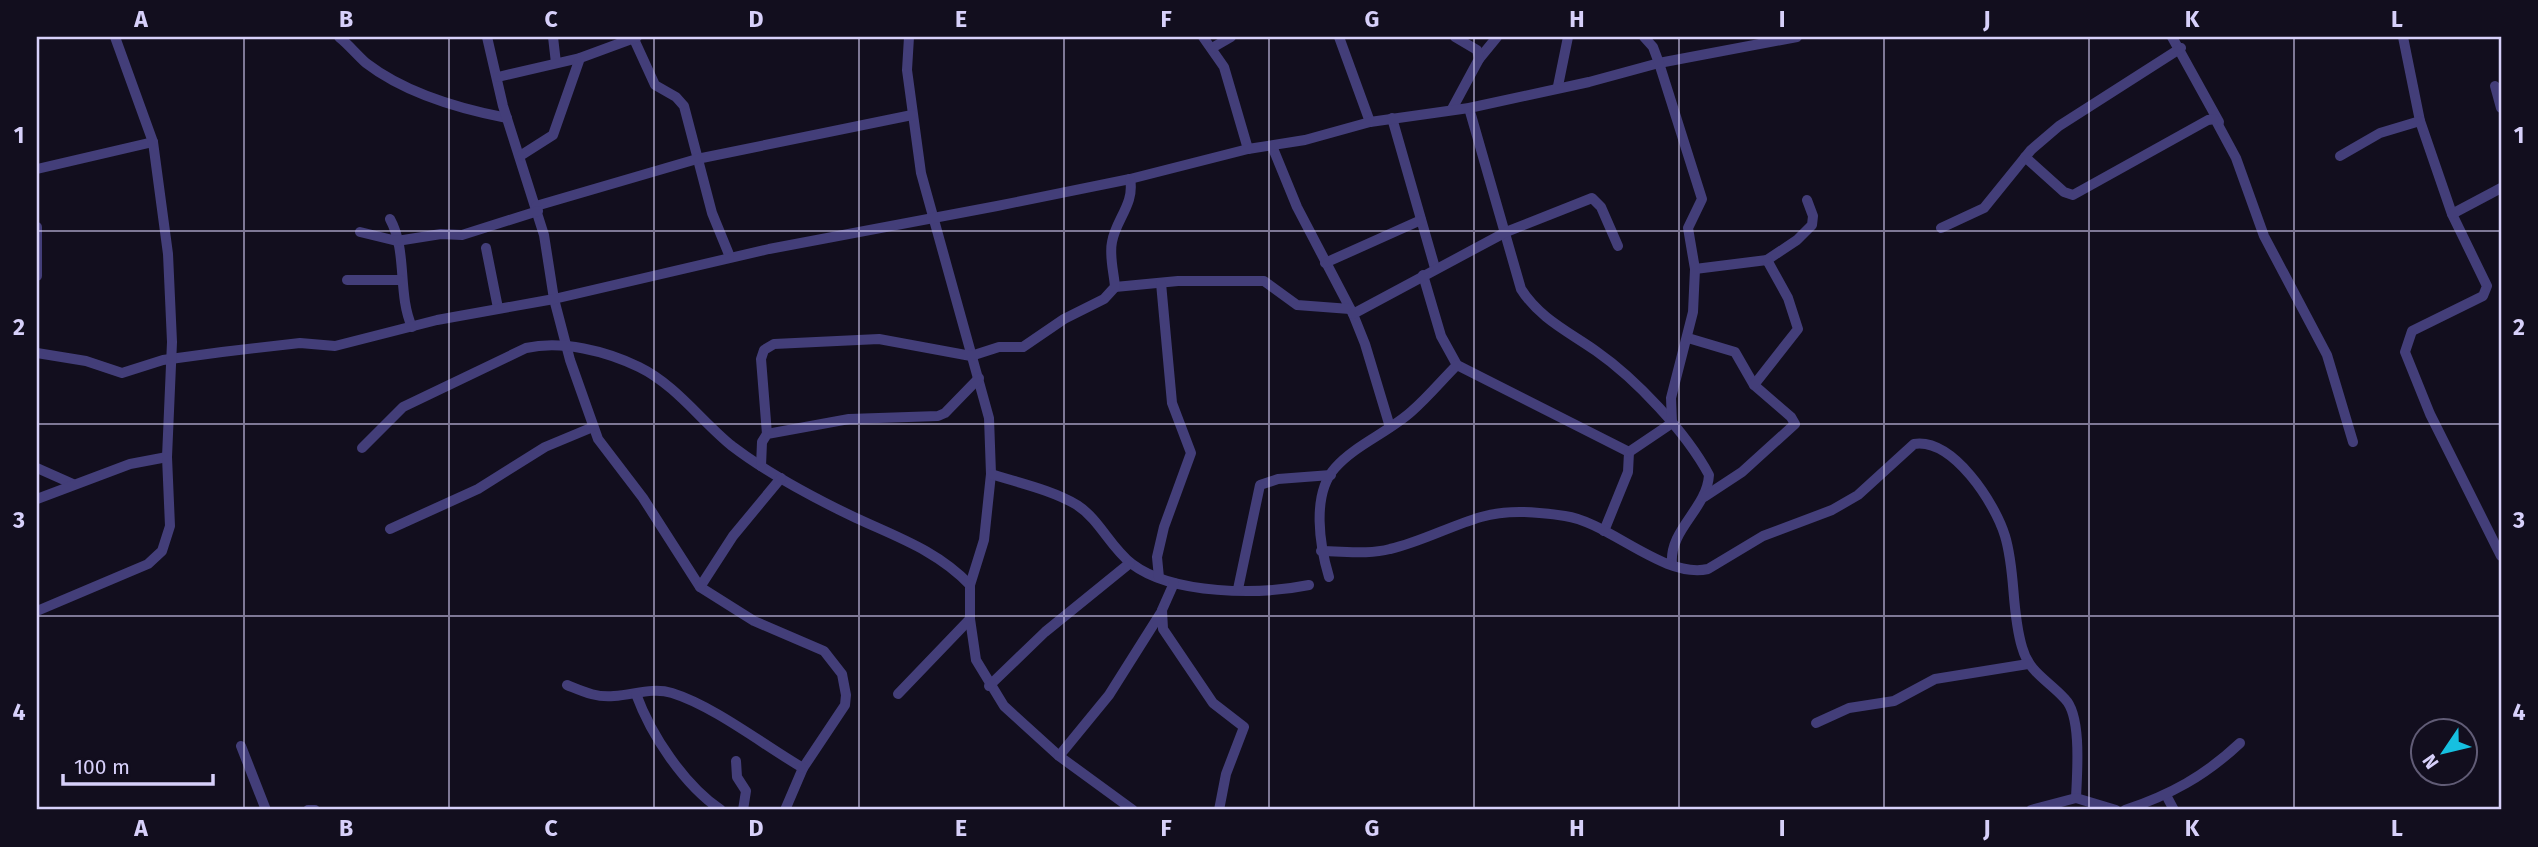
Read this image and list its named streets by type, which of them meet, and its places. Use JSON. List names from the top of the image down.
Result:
{
  "scale_bar": "100 m",
  "north": "bottom left",
  "grid": {
    "columns": [
      "A",
      "B",
      "C",
      "D",
      "E",
      "F",
      "G",
      "H",
      "I",
      "J",
      "K",
      "L"
    ],
    "rows": [
      "1",
      "2",
      "3",
      "4"
    ]
  }
}
